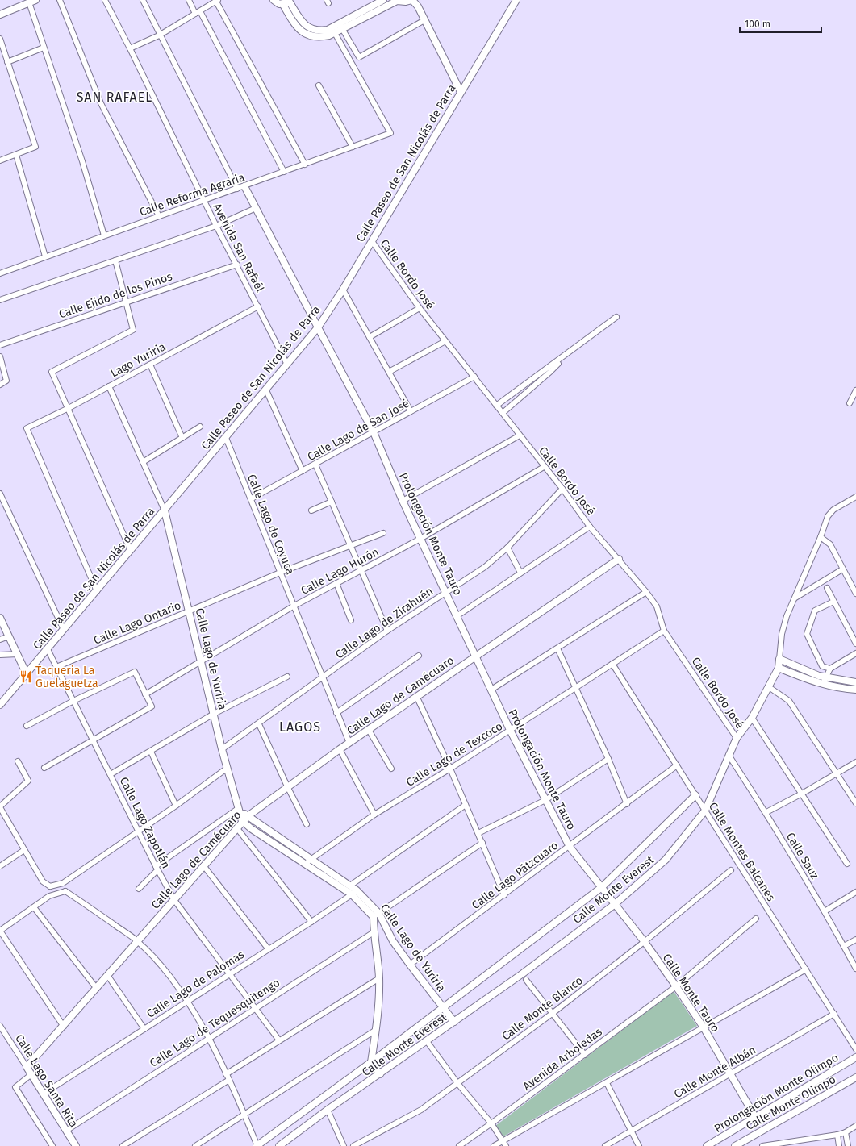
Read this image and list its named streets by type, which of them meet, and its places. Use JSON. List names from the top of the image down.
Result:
{
  "streets": {
    "street": [
      "Calle Paseo de San Nicolás de Parra",
      "Calle Reforma Agraria",
      "Avenida San Rafaél",
      "Calle Bordo José",
      "Calle Ejido de los Pinos",
      "Lago Yuriria",
      "Calle Lago de San José",
      "Calle Lago de Coyuca",
      "Prolongación Monte Tauro",
      "Calle Lago Hurón",
      "Calle Lago Ontario",
      "Calle Lago de Zirahuén",
      "Calle Lago de Yuriria",
      "Calle Lago de Camécuaro",
      "Calle Lago de Texcoco",
      "Calle Lago Zapotlán",
      "Calle Montes Balcanes",
      "Calle Sauz",
      "Calle Lago Pátzcuaro",
      "Calle Monte Everest",
      "Calle Lago de Palomas",
      "Calle Monte Tauro",
      "Calle Monte Blanco",
      "Calle Lago de Tequesquitengo",
      "Avenida Arboledas",
      "Calle Monte Albán",
      "Calle Lago Santa Rita",
      "Prolongación Monte Olimpo",
      "Calle Monte Olimpo"
    ]
  },
  "crossings": [
    ["Calle Paseo de San Nicolás de Parra", "Avenida San Rafaél"],
    ["Calle Paseo de San Nicolás de Parra", "Calle Bordo José"],
    ["Calle Paseo de San Nicolás de Parra", "Lago Yuriria"],
    ["Calle Paseo de San Nicolás de Parra", "Calle Lago de Coyuca"],
    ["Calle Paseo de San Nicolás de Parra", "Prolongación Monte Tauro"],
    ["Calle Paseo de San Nicolás de Parra", "Calle Lago de Yuriria"],
    ["Calle Paseo de San Nicolás de Parra", "Calle Lago Zapotlán"],
    ["Calle Reforma Agraria", "Avenida San Rafaél"],
    ["Calle Reforma Agraria", "Prolongación Monte Tauro"],
    ["Avenida San Rafaél", "Calle Ejido de los Pinos"],
    ["Avenida San Rafaél", "Lago Yuriria"],
    ["Calle Bordo José", "Calle Lago de San José"],
    ["Calle Bordo José", "Calle Lago Hurón"],
    ["Calle Bordo José", "Calle Lago de Zirahuén"],
    ["Calle Bordo José", "Calle Lago de Camécuaro"],
    ["Calle Bordo José", "Calle Lago de Texcoco"],
    ["Calle Bordo José", "Calle Monte Everest"],
    ["Calle Lago de San José", "Calle Lago de Coyuca"],
    ["Calle Lago de San José", "Prolongación Monte Tauro"],
    ["Calle Lago de Coyuca", "Calle Lago Hurón"],
    ["Calle Lago de Coyuca", "Calle Lago Ontario"],
    ["Calle Lago de Coyuca", "Calle Lago de Zirahuén"],
    ["Calle Lago de Coyuca", "Calle Lago de Camécuaro"],
    ["Prolongación Monte Tauro", "Calle Lago Hurón"],
    ["Prolongación Monte Tauro", "Calle Lago de Zirahuén"],
    ["Prolongación Monte Tauro", "Calle Lago de Camécuaro"],
    ["Prolongación Monte Tauro", "Calle Lago de Texcoco"],
    ["Prolongación Monte Tauro", "Calle Lago Pátzcuaro"],
    ["Prolongación Monte Tauro", "Calle Monte Everest"],
    ["Prolongación Monte Tauro", "Calle Monte Tauro"],
    ["Calle Lago Hurón", "Calle Lago de Yuriria"],
    ["Calle Lago Ontario", "Calle Lago de Yuriria"],
    ["Calle Lago Ontario", "Calle Lago Zapotlán"],
    ["Calle Lago de Zirahuén", "Calle Lago de Yuriria"],
    ["Calle Lago de Yuriria", "Calle Lago de Camécuaro"],
    ["Calle Lago de Yuriria", "Calle Lago de Texcoco"],
    ["Calle Lago de Yuriria", "Calle Lago Pátzcuaro"],
    ["Calle Lago de Yuriria", "Calle Monte Everest"],
    ["Calle Lago de Yuriria", "Calle Lago de Palomas"],
    ["Calle Lago de Camécuaro", "Calle Lago Zapotlán"],
    ["Calle Lago de Camécuaro", "Calle Lago Santa Rita"],
    ["Calle Lago de Texcoco", "Calle Montes Balcanes"],
    ["Calle Lago Zapotlán", "Calle Lago de Palomas"],
    ["Calle Lago Zapotlán", "Calle Lago de Tequesquitengo"],
    ["Calle Montes Balcanes", "Calle Lago Pátzcuaro"],
    ["Calle Montes Balcanes", "Calle Monte Everest"],
    ["Calle Montes Balcanes", "Calle Monte Albán"],
    ["Calle Sauz", "Calle Monte Everest"],
    ["Calle Monte Everest", "Calle Monte Tauro"],
    ["Calle Lago de Palomas", "Calle Lago Santa Rita"],
    ["Calle Monte Tauro", "Calle Monte Blanco"],
    ["Calle Monte Tauro", "Avenida Arboledas"],
    ["Calle Monte Tauro", "Calle Monte Albán"],
    ["Calle Monte Tauro", "Prolongación Monte Olimpo"],
    ["Calle Lago de Tequesquitengo", "Calle Lago Santa Rita"]
  ],
  "districts": ["SAN RAFAEL", "LAGOS"],
  "places": {
    "restaurant": ["Taqueria La Guelaguetza"]
  },
  "scale_bar": "100 m"
}
